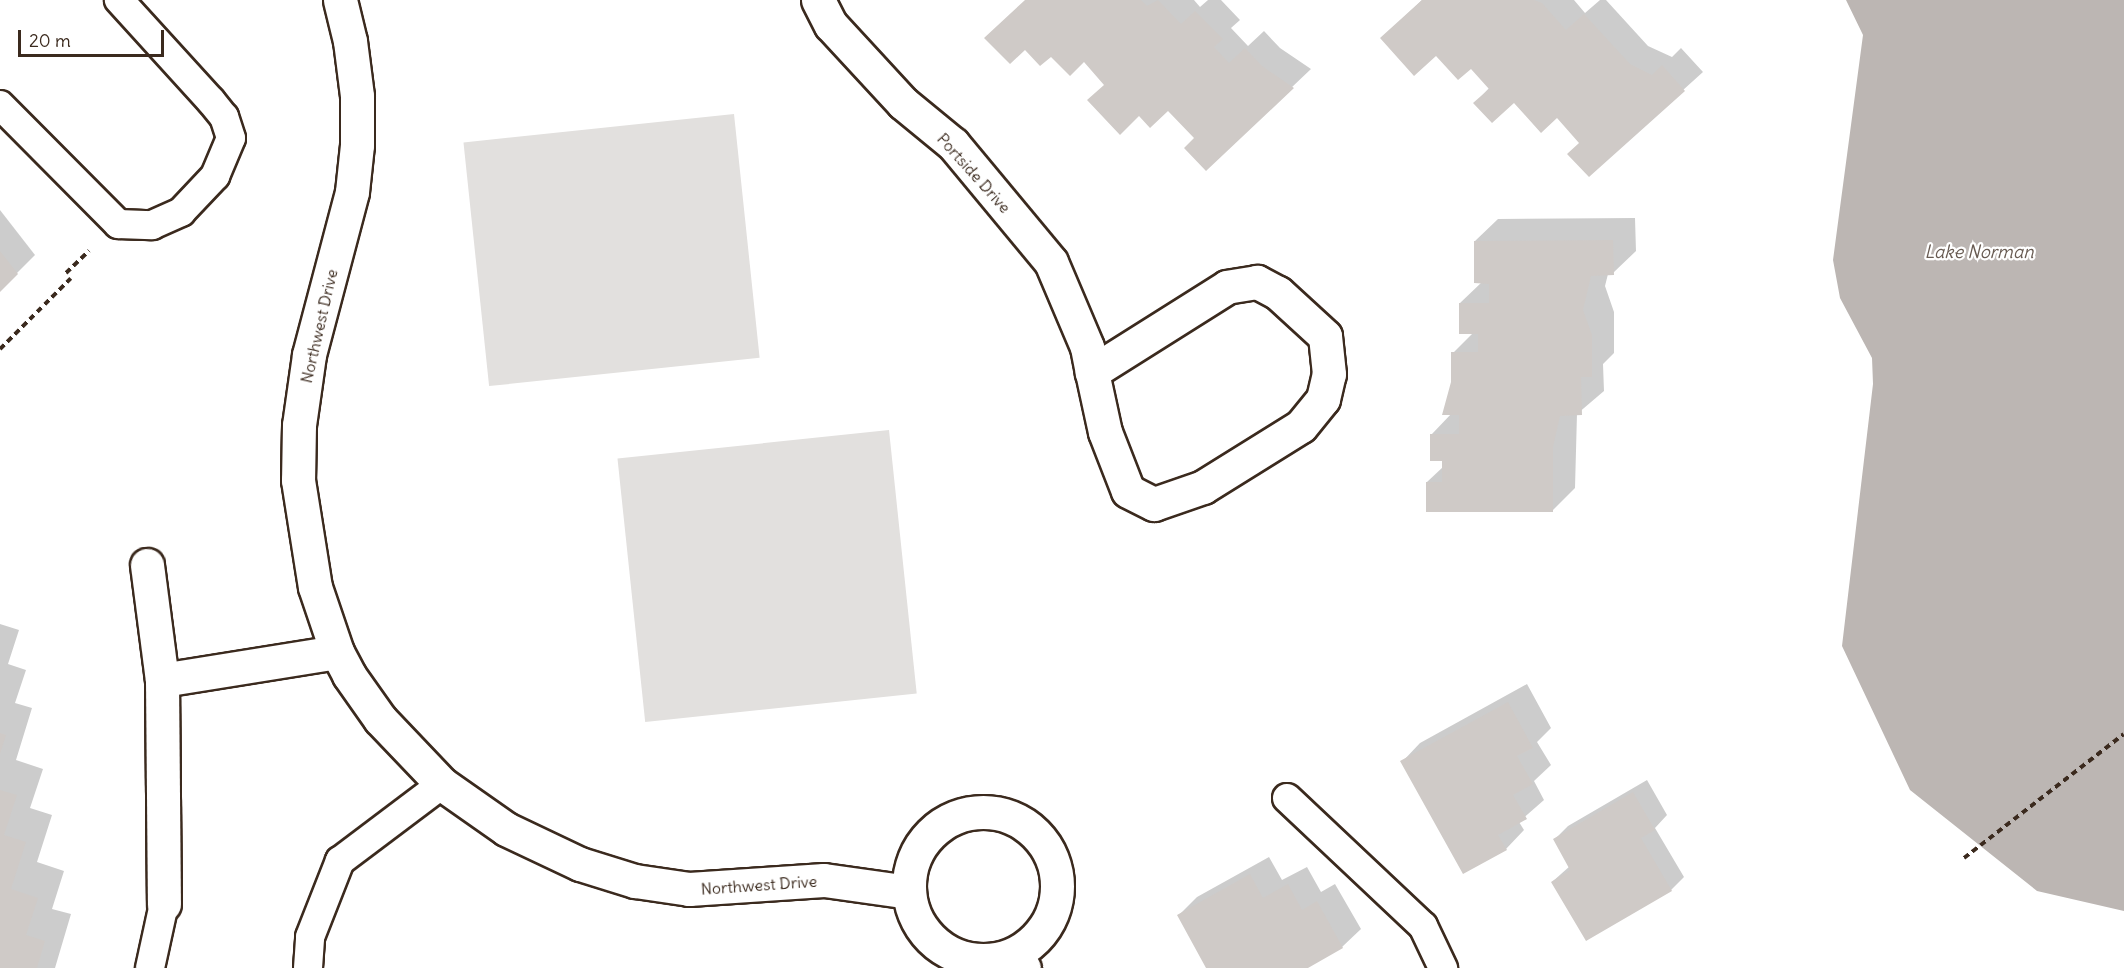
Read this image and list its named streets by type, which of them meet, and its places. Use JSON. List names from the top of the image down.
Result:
{
  "streets": {
    "street": ["Portside Drive", "Northwest Drive"]
  },
  "water": ["Lake Norman"],
  "scale_bar": "20 m"
}
